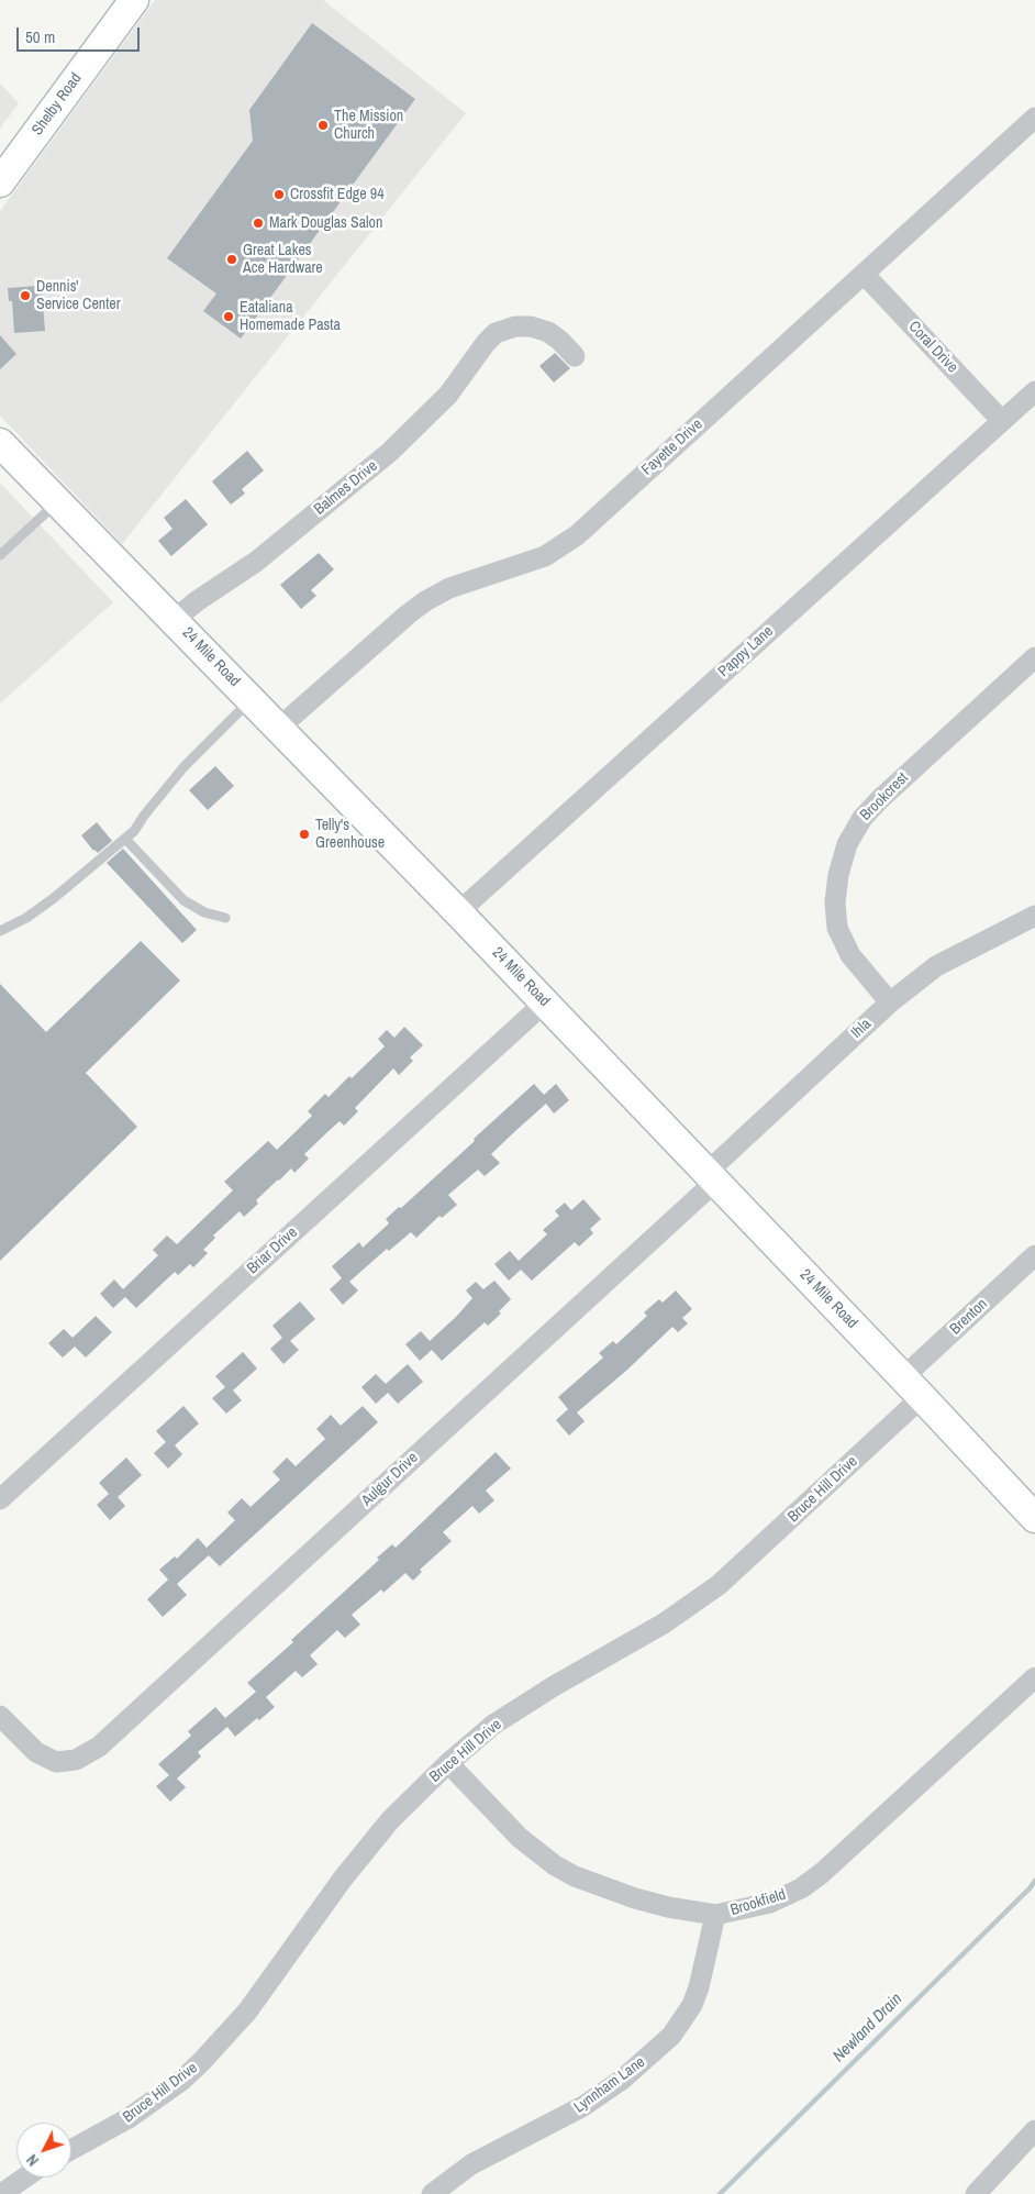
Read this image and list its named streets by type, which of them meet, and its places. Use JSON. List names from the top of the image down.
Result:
{
  "streets": {
    "street": [
      "Shelby Road",
      "Coral Drive",
      "Fayette Drive",
      "Balmes Drive",
      "Pappy Lane",
      "24 Mile Road",
      "Brookcrest",
      "Ihla",
      "Briar Drive",
      "Brenton",
      "Aulgur Drive",
      "Bruce Hill Drive",
      "Brookfield",
      "Lynnham Lane"
    ]
  },
  "crossings": [
    ["Coral Drive", "Fayette Drive"],
    ["Coral Drive", "Pappy Lane"],
    ["Fayette Drive", "24 Mile Road"],
    ["Balmes Drive", "24 Mile Road"],
    ["Pappy Lane", "24 Mile Road"],
    ["24 Mile Road", "Ihla"],
    ["24 Mile Road", "Briar Drive"],
    ["24 Mile Road", "Brenton"],
    ["24 Mile Road", "Aulgur Drive"],
    ["24 Mile Road", "Bruce Hill Drive"],
    ["Brookcrest", "Ihla"],
    ["Ihla", "Aulgur Drive"],
    ["Brenton", "Bruce Hill Drive"],
    ["Bruce Hill Drive", "Brookfield"],
    ["Brookfield", "Lynnham Lane"]
  ],
  "water": ["Newland Drain"],
  "places": [
    "The Mission Church",
    "Crossfit Edge 94",
    "Mark Douglas Salon",
    "Great Lakes Ace Hardware",
    "Dennis' Service Center",
    "Eataliana Homemade Pasta",
    "Telly's Greenhouse"
  ],
  "scale_bar": "50 m",
  "north": "bottom left"
}
